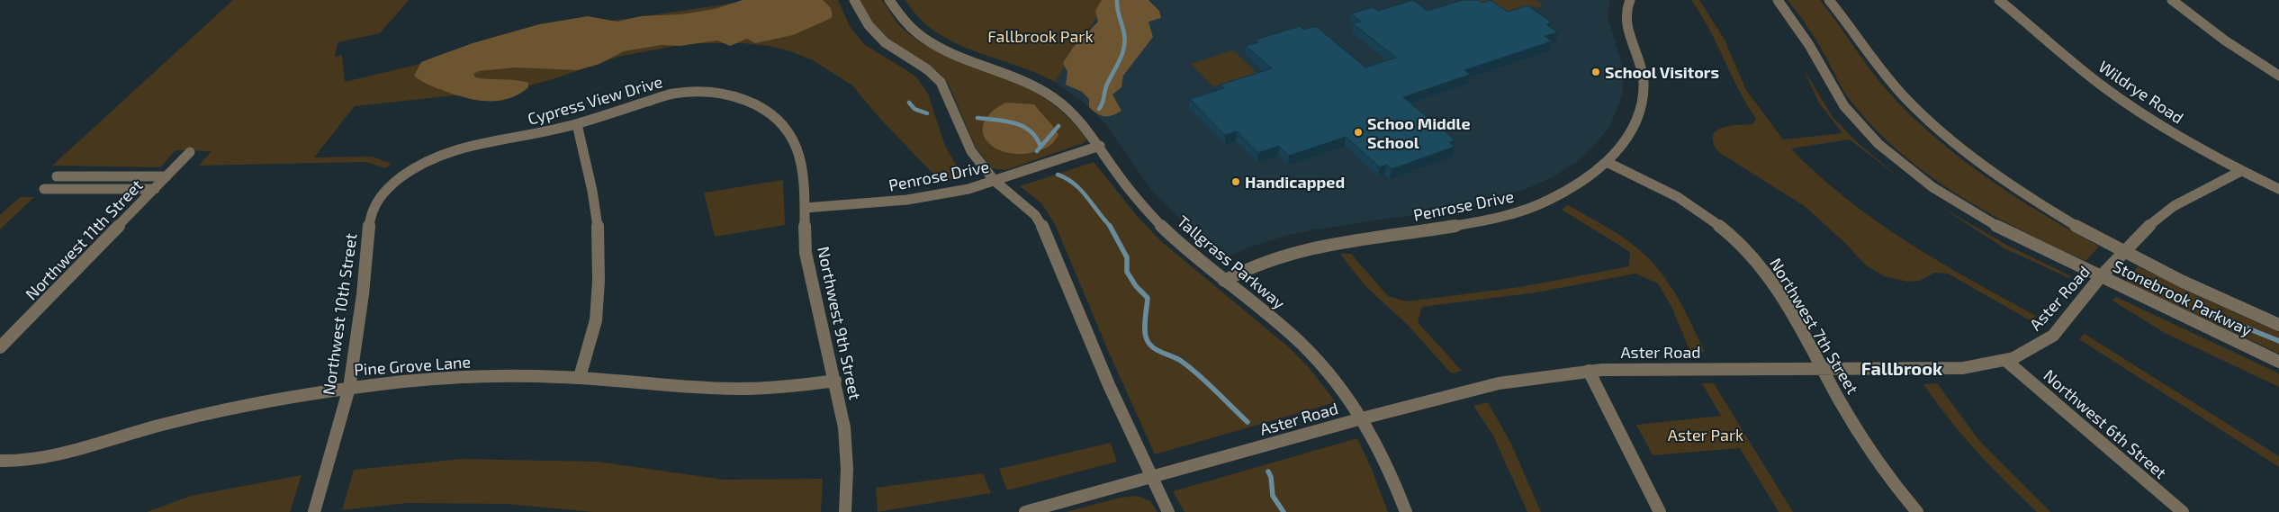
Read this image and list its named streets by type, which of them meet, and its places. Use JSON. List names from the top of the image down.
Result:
{
  "streets": {
    "street": [
      "Wildrye Road",
      "Cypress View Drive",
      "Penrose Drive",
      "Northwest 11th Street",
      "Tallgrass Parkway",
      "Aster Road",
      "Stonebrook Parkway",
      "Northwest 10th Street",
      "Northwest 9th Street",
      "Northwest 7th Street",
      "Pine Grove Lane",
      "Northwest 6th Street"
    ]
  },
  "crossings": [
    ["Wildrye Road", "Aster Road"],
    ["Cypress View Drive", "Northwest 10th Street"],
    ["Cypress View Drive", "Northwest 9th Street"],
    ["Penrose Drive", "Tallgrass Parkway"],
    ["Penrose Drive", "Northwest 9th Street"],
    ["Penrose Drive", "Northwest 7th Street"],
    ["Tallgrass Parkway", "Aster Road"],
    ["Aster Road", "Stonebrook Parkway"],
    ["Aster Road", "Northwest 7th Street"],
    ["Aster Road", "Northwest 6th Street"],
    ["Northwest 10th Street", "Pine Grove Lane"],
    ["Northwest 9th Street", "Pine Grove Lane"]
  ],
  "districts": ["Fallbrook"],
  "parks": ["Fallbrook Park", "Aster Park"],
  "places": ["School Visitors", "Schoo Middle School", "Handicapped"]
}
